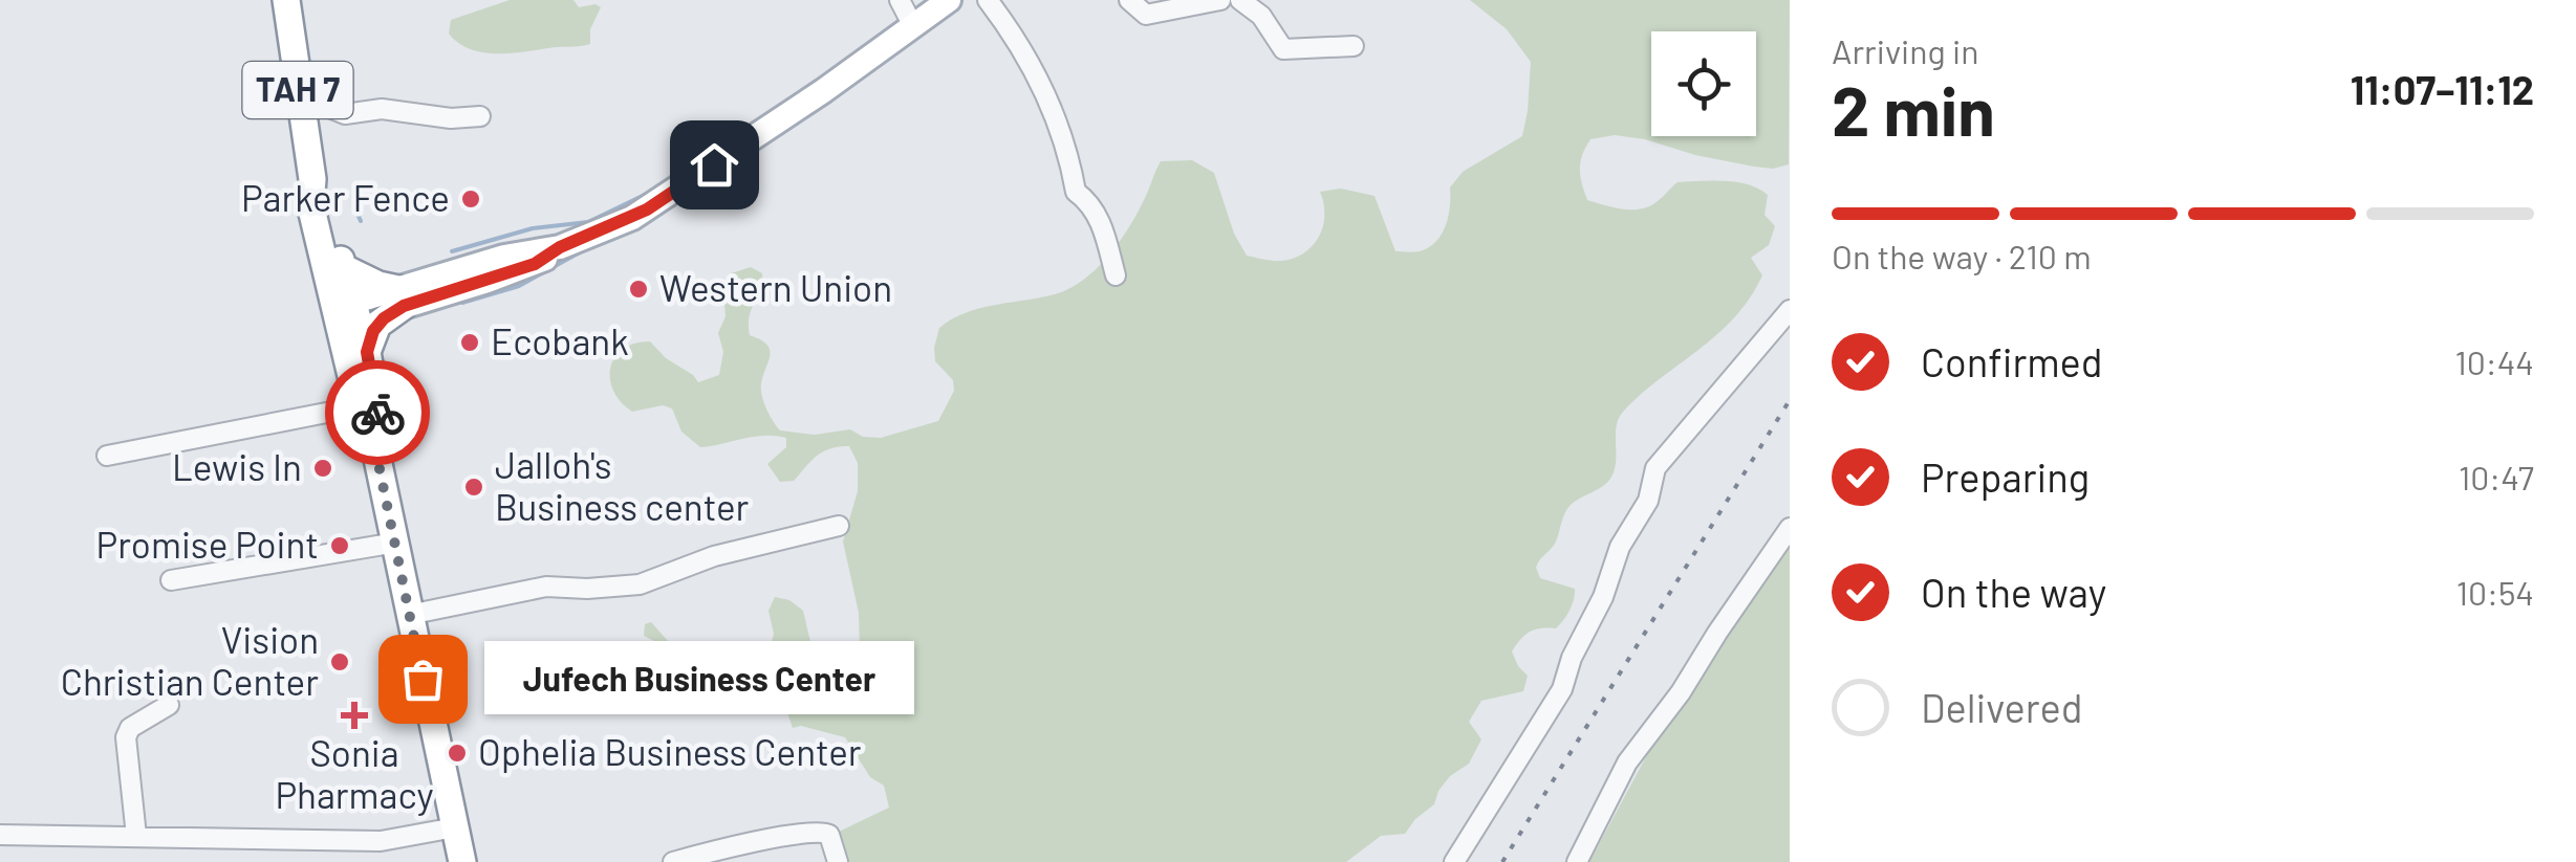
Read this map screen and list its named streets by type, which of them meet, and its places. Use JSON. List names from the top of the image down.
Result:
{
  "streets": {
    "highway": ["TAH 7"]
  },
  "places": {
    "other": [
      "Parker Fence",
      "Western Union",
      "Ecobank",
      "Lewis In",
      "Jalloh's Business center",
      "Promise Point",
      "Vision Christian Center",
      "Jufech Business Center",
      "Ophelia Business Center"
    ],
    "health": ["Sonia Pharmacy"]
  },
  "page": {
    "heading": ["2 min", "Arriving in", "11:07–11:12"],
    "bar": "On the way · 210 m",
    "list": [
      ["Confirmed", "10:44"],
      ["Preparing", "10:47"],
      ["On the way", "10:54"],
      "Delivered"
    ],
    "bubble": "Jufech Business Center"
  }
}
